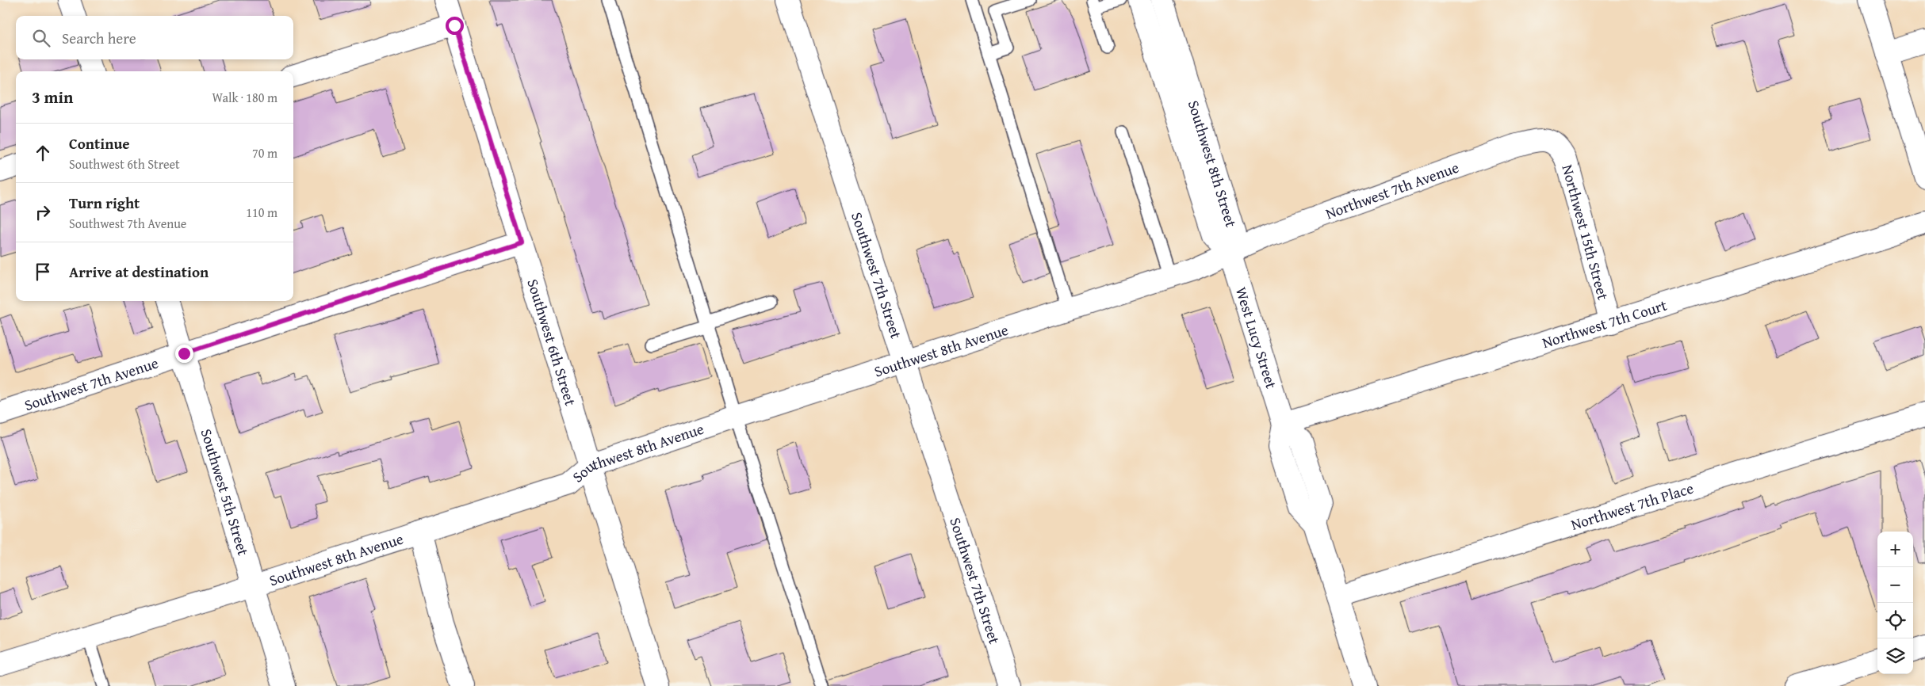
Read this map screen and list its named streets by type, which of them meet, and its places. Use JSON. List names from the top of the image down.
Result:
{
  "streets": {
    "street": [
      "Southwest 8th Street",
      "Northwest 7th Avenue",
      "Northwest 15th Street",
      "Southwest 7th Street",
      "Northwest 7th Court",
      "West Lucy Street",
      "Southwest 6th Street",
      "Southwest 8th Avenue",
      "Southwest 7th Avenue",
      "Southwest 5th Street",
      "Northwest 7th Place"
    ]
  },
  "crossings": [
    ["Southwest 8th Street", "Northwest 7th Avenue"],
    ["Southwest 8th Street", "West Lucy Street"],
    ["Southwest 8th Street", "Southwest 8th Avenue"],
    ["Northwest 7th Avenue", "Northwest 15th Street"],
    ["Northwest 7th Avenue", "West Lucy Street"],
    ["Northwest 7th Avenue", "Southwest 8th Avenue"],
    ["Northwest 15th Street", "Northwest 7th Court"],
    ["Southwest 7th Street", "Southwest 8th Avenue"],
    ["Northwest 7th Court", "West Lucy Street"],
    ["West Lucy Street", "Southwest 8th Avenue"],
    ["West Lucy Street", "Northwest 7th Place"],
    ["Southwest 6th Street", "Southwest 8th Avenue"],
    ["Southwest 6th Street", "Southwest 7th Avenue"],
    ["Southwest 8th Avenue", "Southwest 5th Street"],
    ["Southwest 7th Avenue", "Southwest 5th Street"]
  ],
  "page": {
    "search": "Search here",
    "heading": ["3 min", "Walk · 180 m"],
    "list": [
      ["Continue", "Southwest 6th Street", "70 m"],
      ["Turn right", "Southwest 7th Avenue", "110 m"],
      "Arrive at destination"
    ],
    "map_buttons": ["+", "−"]
  }
}
